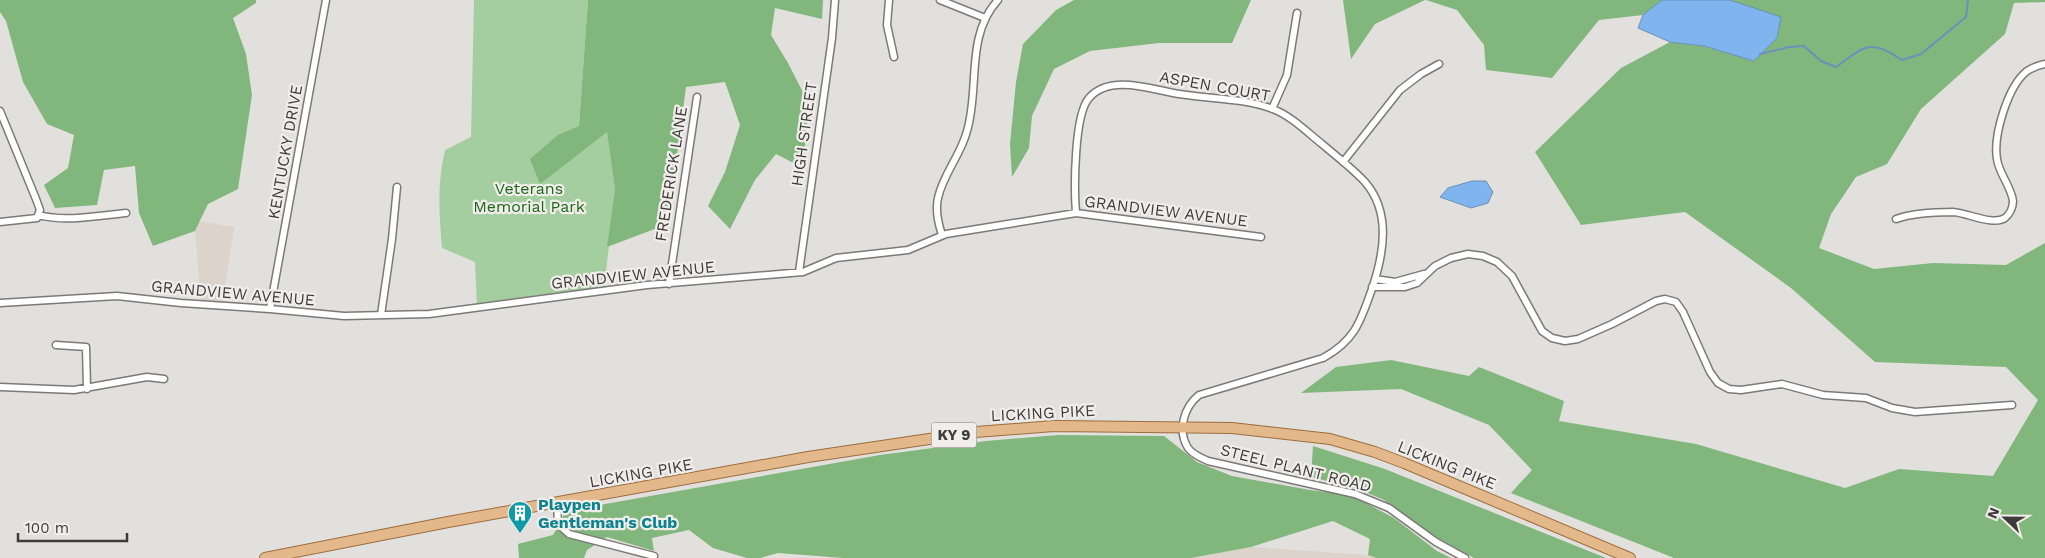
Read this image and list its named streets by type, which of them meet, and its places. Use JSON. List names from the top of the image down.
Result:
{
  "streets": {
    "main road": ["LICKING PIKE", "KY 9"],
    "street": [
      "ASPEN COURT",
      "HIGH STREET",
      "KENTUCKY DRIVE",
      "FREDERICK LANE",
      "GRANDVIEW AVENUE",
      "STEEL PLANT ROAD"
    ]
  },
  "crossings": [
    ["ASPEN COURT", "GRANDVIEW AVENUE"],
    ["ASPEN COURT", "LICKING PIKE"],
    ["ASPEN COURT", "STEEL PLANT ROAD"],
    ["HIGH STREET", "GRANDVIEW AVENUE"],
    ["KENTUCKY DRIVE", "GRANDVIEW AVENUE"],
    ["FREDERICK LANE", "GRANDVIEW AVENUE"],
    ["LICKING PIKE", "STEEL PLANT ROAD"]
  ],
  "parks": ["Veterans Memorial Park"],
  "places": {
    "building": ["Playpen Gentleman's Club"]
  },
  "scale_bar": "100 m",
  "north": "left"
}
